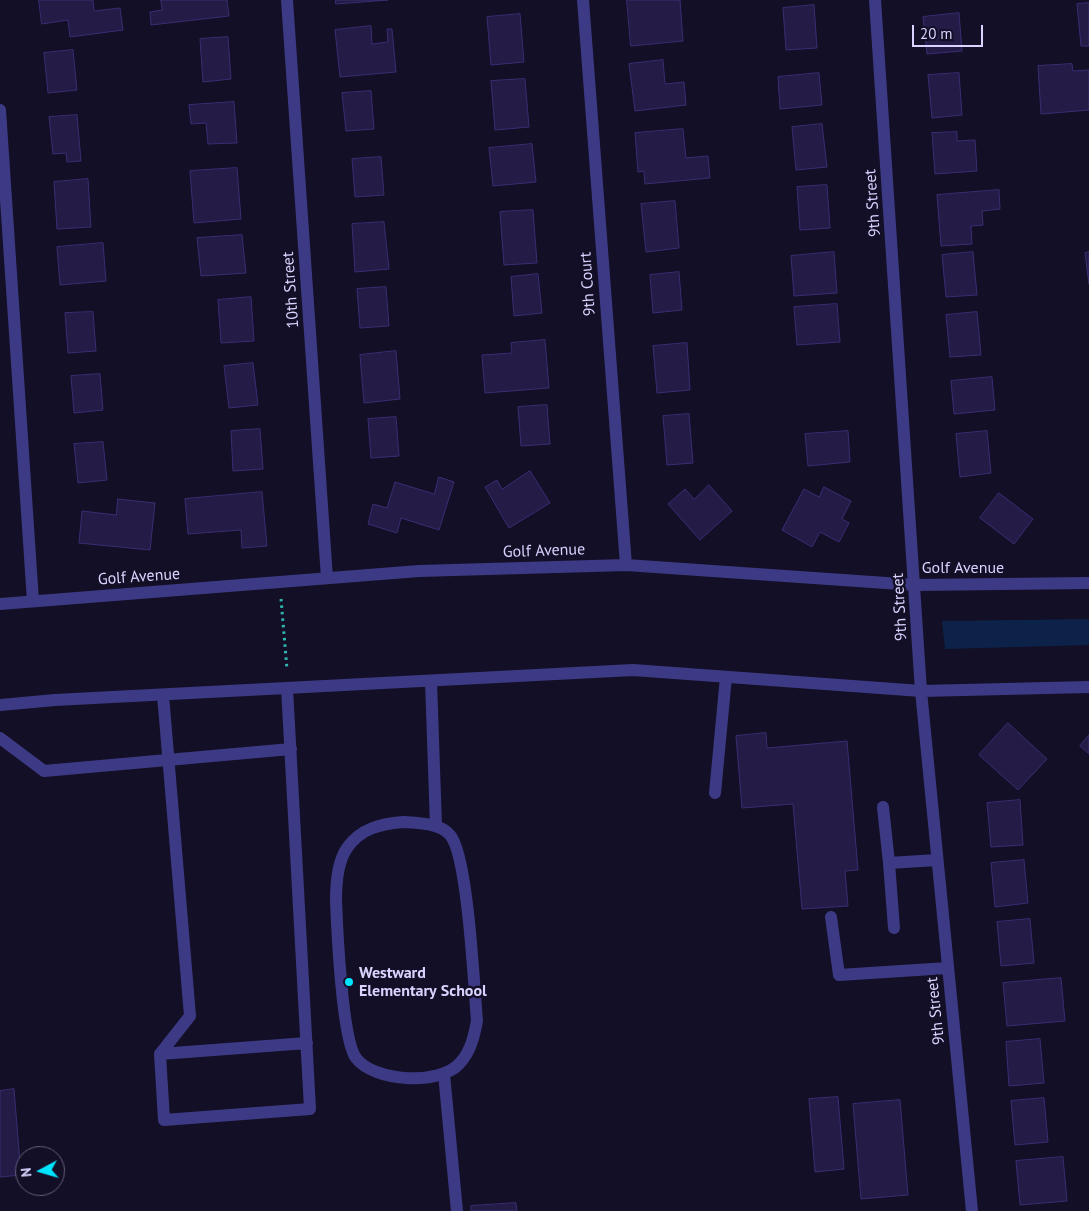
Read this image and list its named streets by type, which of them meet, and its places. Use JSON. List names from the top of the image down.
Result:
{
  "streets": {
    "street": [
      "9th Street",
      "9th Court",
      "10th Street",
      "Golf Avenue"
    ]
  },
  "crossings": [
    ["9th Street", "Golf Avenue"],
    ["9th Court", "Golf Avenue"],
    ["10th Street", "Golf Avenue"]
  ],
  "places": ["Westward Elementary School"],
  "scale_bar": "20 m",
  "north": "left"
}
